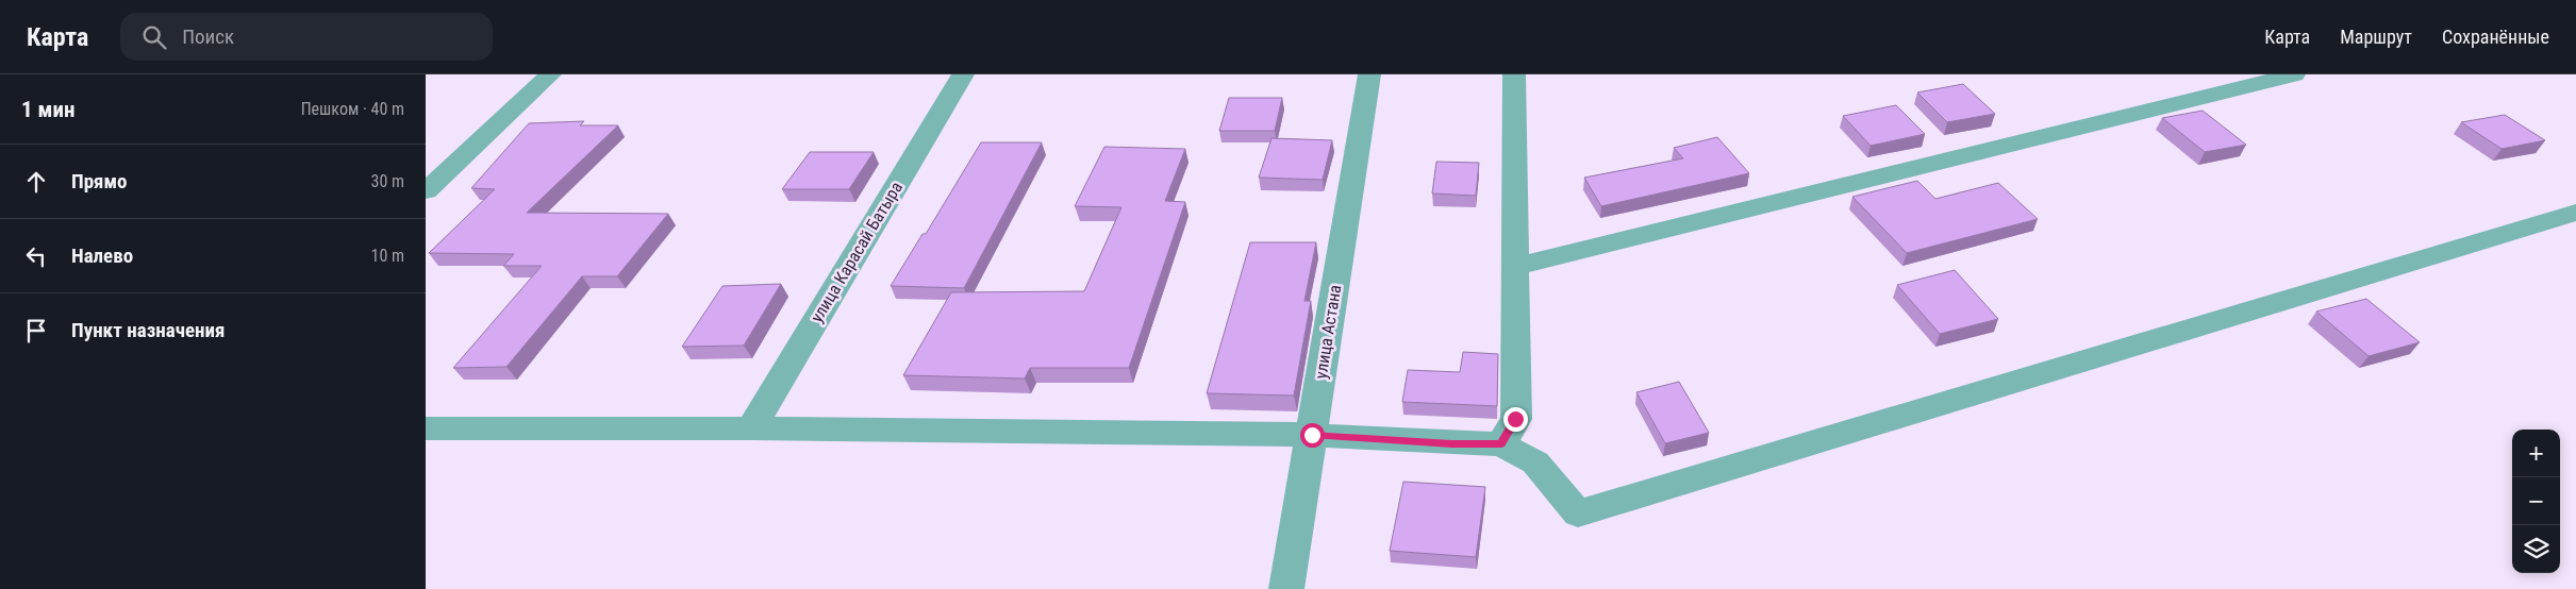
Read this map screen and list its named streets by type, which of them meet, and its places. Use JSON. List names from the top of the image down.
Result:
{
  "streets": {
    "street": ["улица Карасай Батыра", "улица Астана"]
  },
  "page": {
    "header": "Карта",
    "search": "Поиск",
    "nav": ["Карта", "Маршрут", "Сохранённые"],
    "heading": ["1 мин", "Пешком · 40 m"],
    "list": [
      ["Прямо", "30 m"],
      ["Налево", "10 m"],
      "Пункт назначения"
    ],
    "map_buttons": ["+", "−"]
  }
}
